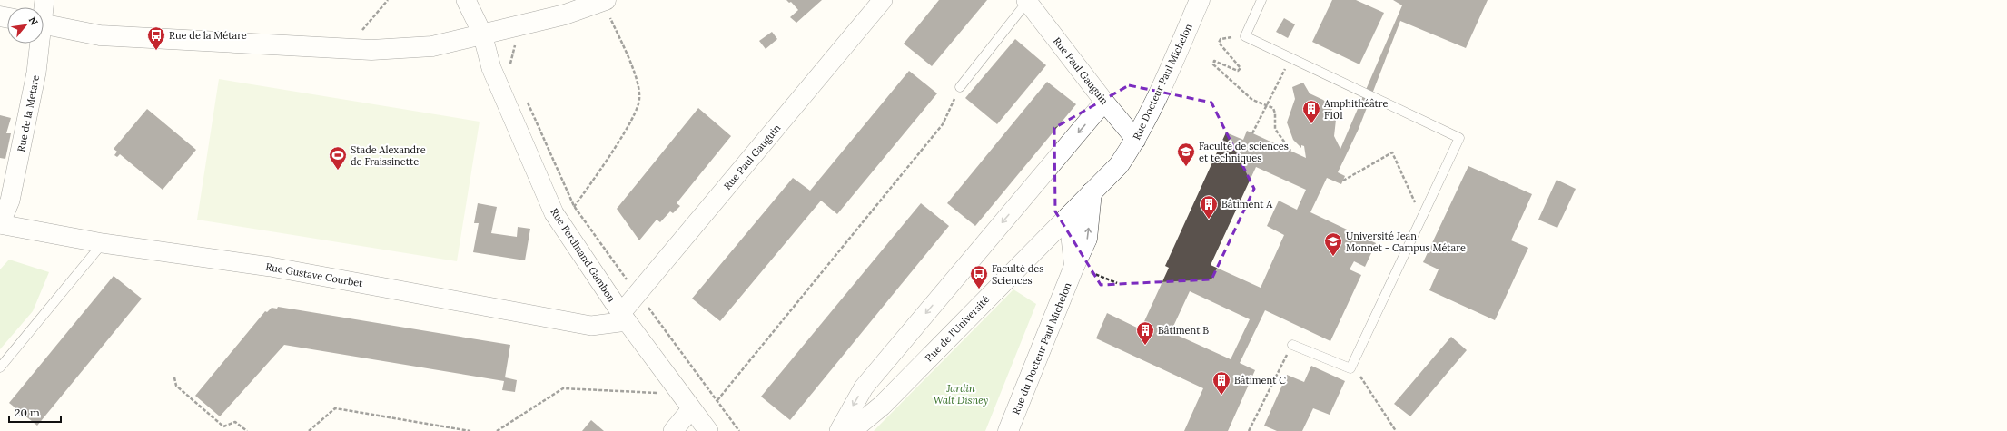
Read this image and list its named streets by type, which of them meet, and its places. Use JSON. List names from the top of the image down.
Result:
{
  "streets": {
    "street": [
      "Rue Paul Gauguin",
      "Rue Docteur Paul Michelon",
      "Rue de la Metare",
      "Rue Ferdinand Gambon",
      "Rue Gustave Courbet",
      "Rue de l'Université",
      "Rue du Docteur Paul Michelon"
    ]
  },
  "crossings": [
    ["Rue Paul Gauguin", "Rue Docteur Paul Michelon"],
    ["Rue Paul Gauguin", "Rue Ferdinand Gambon"],
    ["Rue Paul Gauguin", "Rue Gustave Courbet"],
    ["Rue Docteur Paul Michelon", "Rue de l'Université"],
    ["Rue Docteur Paul Michelon", "Rue du Docteur Paul Michelon"],
    ["Rue de la Metare", "Rue Gustave Courbet"],
    ["Rue Ferdinand Gambon", "Rue Gustave Courbet"],
    ["Rue de l'Université", "Rue du Docteur Paul Michelon"]
  ],
  "parks": ["Jardin Walt Disney"],
  "places": {
    "bus stop": ["Rue de la Métare", "Faculté des Sciences"],
    "building": [
      "Amphithéâtre F101",
      "Bâtiment A",
      "Bâtiment B",
      "Bâtiment C"
    ],
    "school or university": ["Faculté de sciences et techniques", "Université Jean Monnet - Campus Métare"],
    "sports": ["Stade Alexandre de Fraissinette"]
  },
  "scale_bar": "20 m",
  "north": "top right"
}
